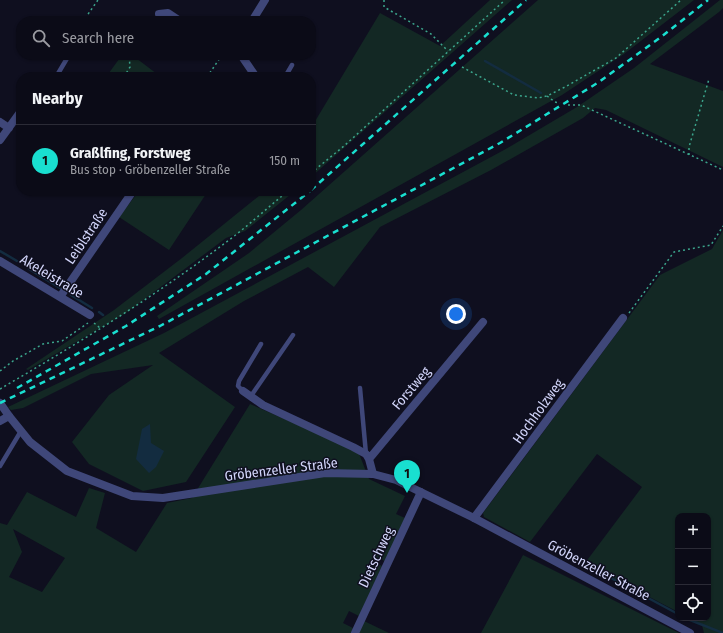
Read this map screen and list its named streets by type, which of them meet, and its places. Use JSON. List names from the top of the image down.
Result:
{
  "streets": {
    "street": [
      "Leiblstraße",
      "Akeleistraße",
      "Forstweg",
      "Hochholzweg",
      "Gröbenzeller Straße",
      "Dietschweg"
    ]
  },
  "crossings": [
    ["Leiblstraße", "Akeleistraße"],
    ["Forstweg", "Gröbenzeller Straße"],
    ["Hochholzweg", "Gröbenzeller Straße"],
    ["Gröbenzeller Straße", "Dietschweg"]
  ],
  "page": {
    "search": "Search here",
    "heading": "Nearby",
    "list": [
      {
        "mark": "1",
        "name": "Graßlfing, Forstweg",
        "note": "Bus stop · Gröbenzeller Straße",
        "value": "150 m"
      }
    ],
    "pins": "1",
    "map_buttons": ["+", "−"]
  }
}
